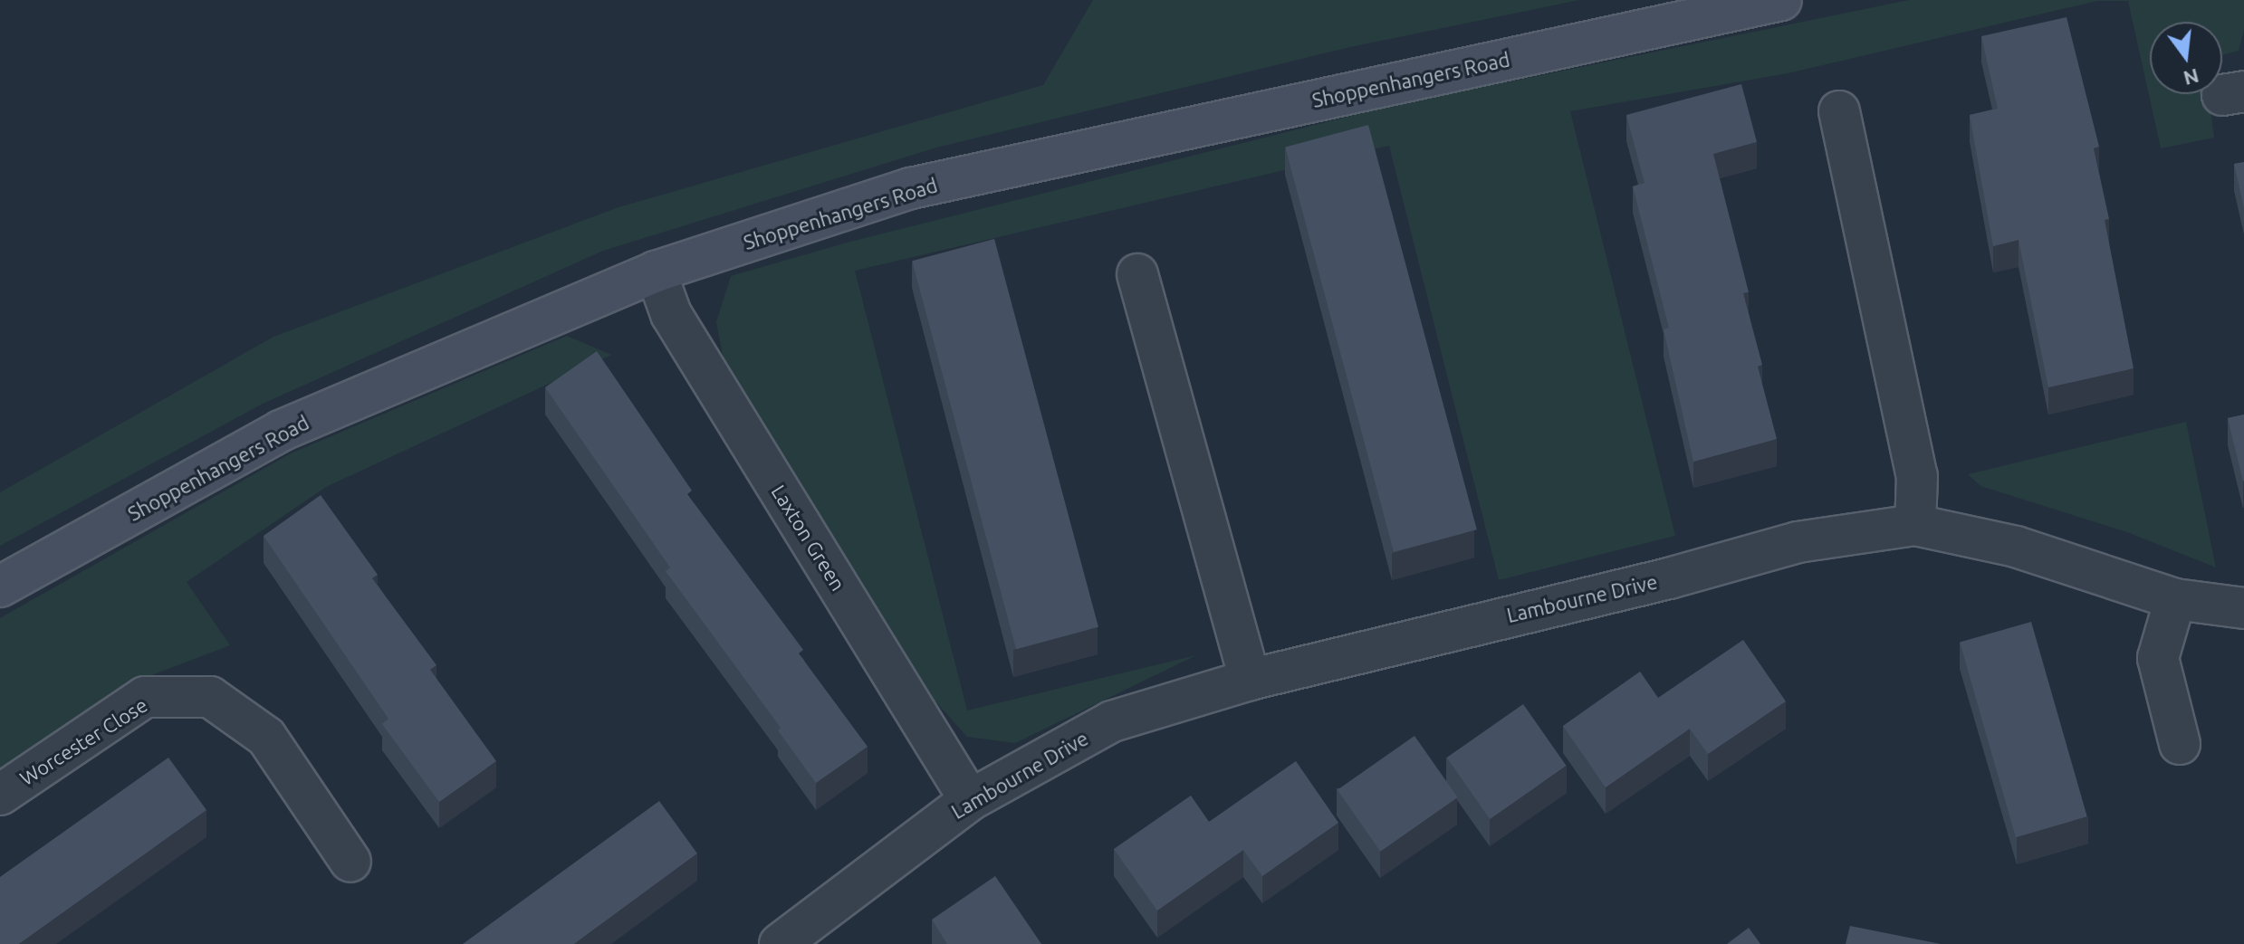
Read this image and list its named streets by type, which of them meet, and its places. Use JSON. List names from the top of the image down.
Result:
{
  "streets": {
    "street": [
      "Shoppenhangers Road",
      "Laxton Green",
      "Lambourne Drive",
      "Worcester Close"
    ]
  },
  "crossings": [
    ["Shoppenhangers Road", "Laxton Green"],
    ["Laxton Green", "Lambourne Drive"]
  ],
  "north": "bottom"
}
